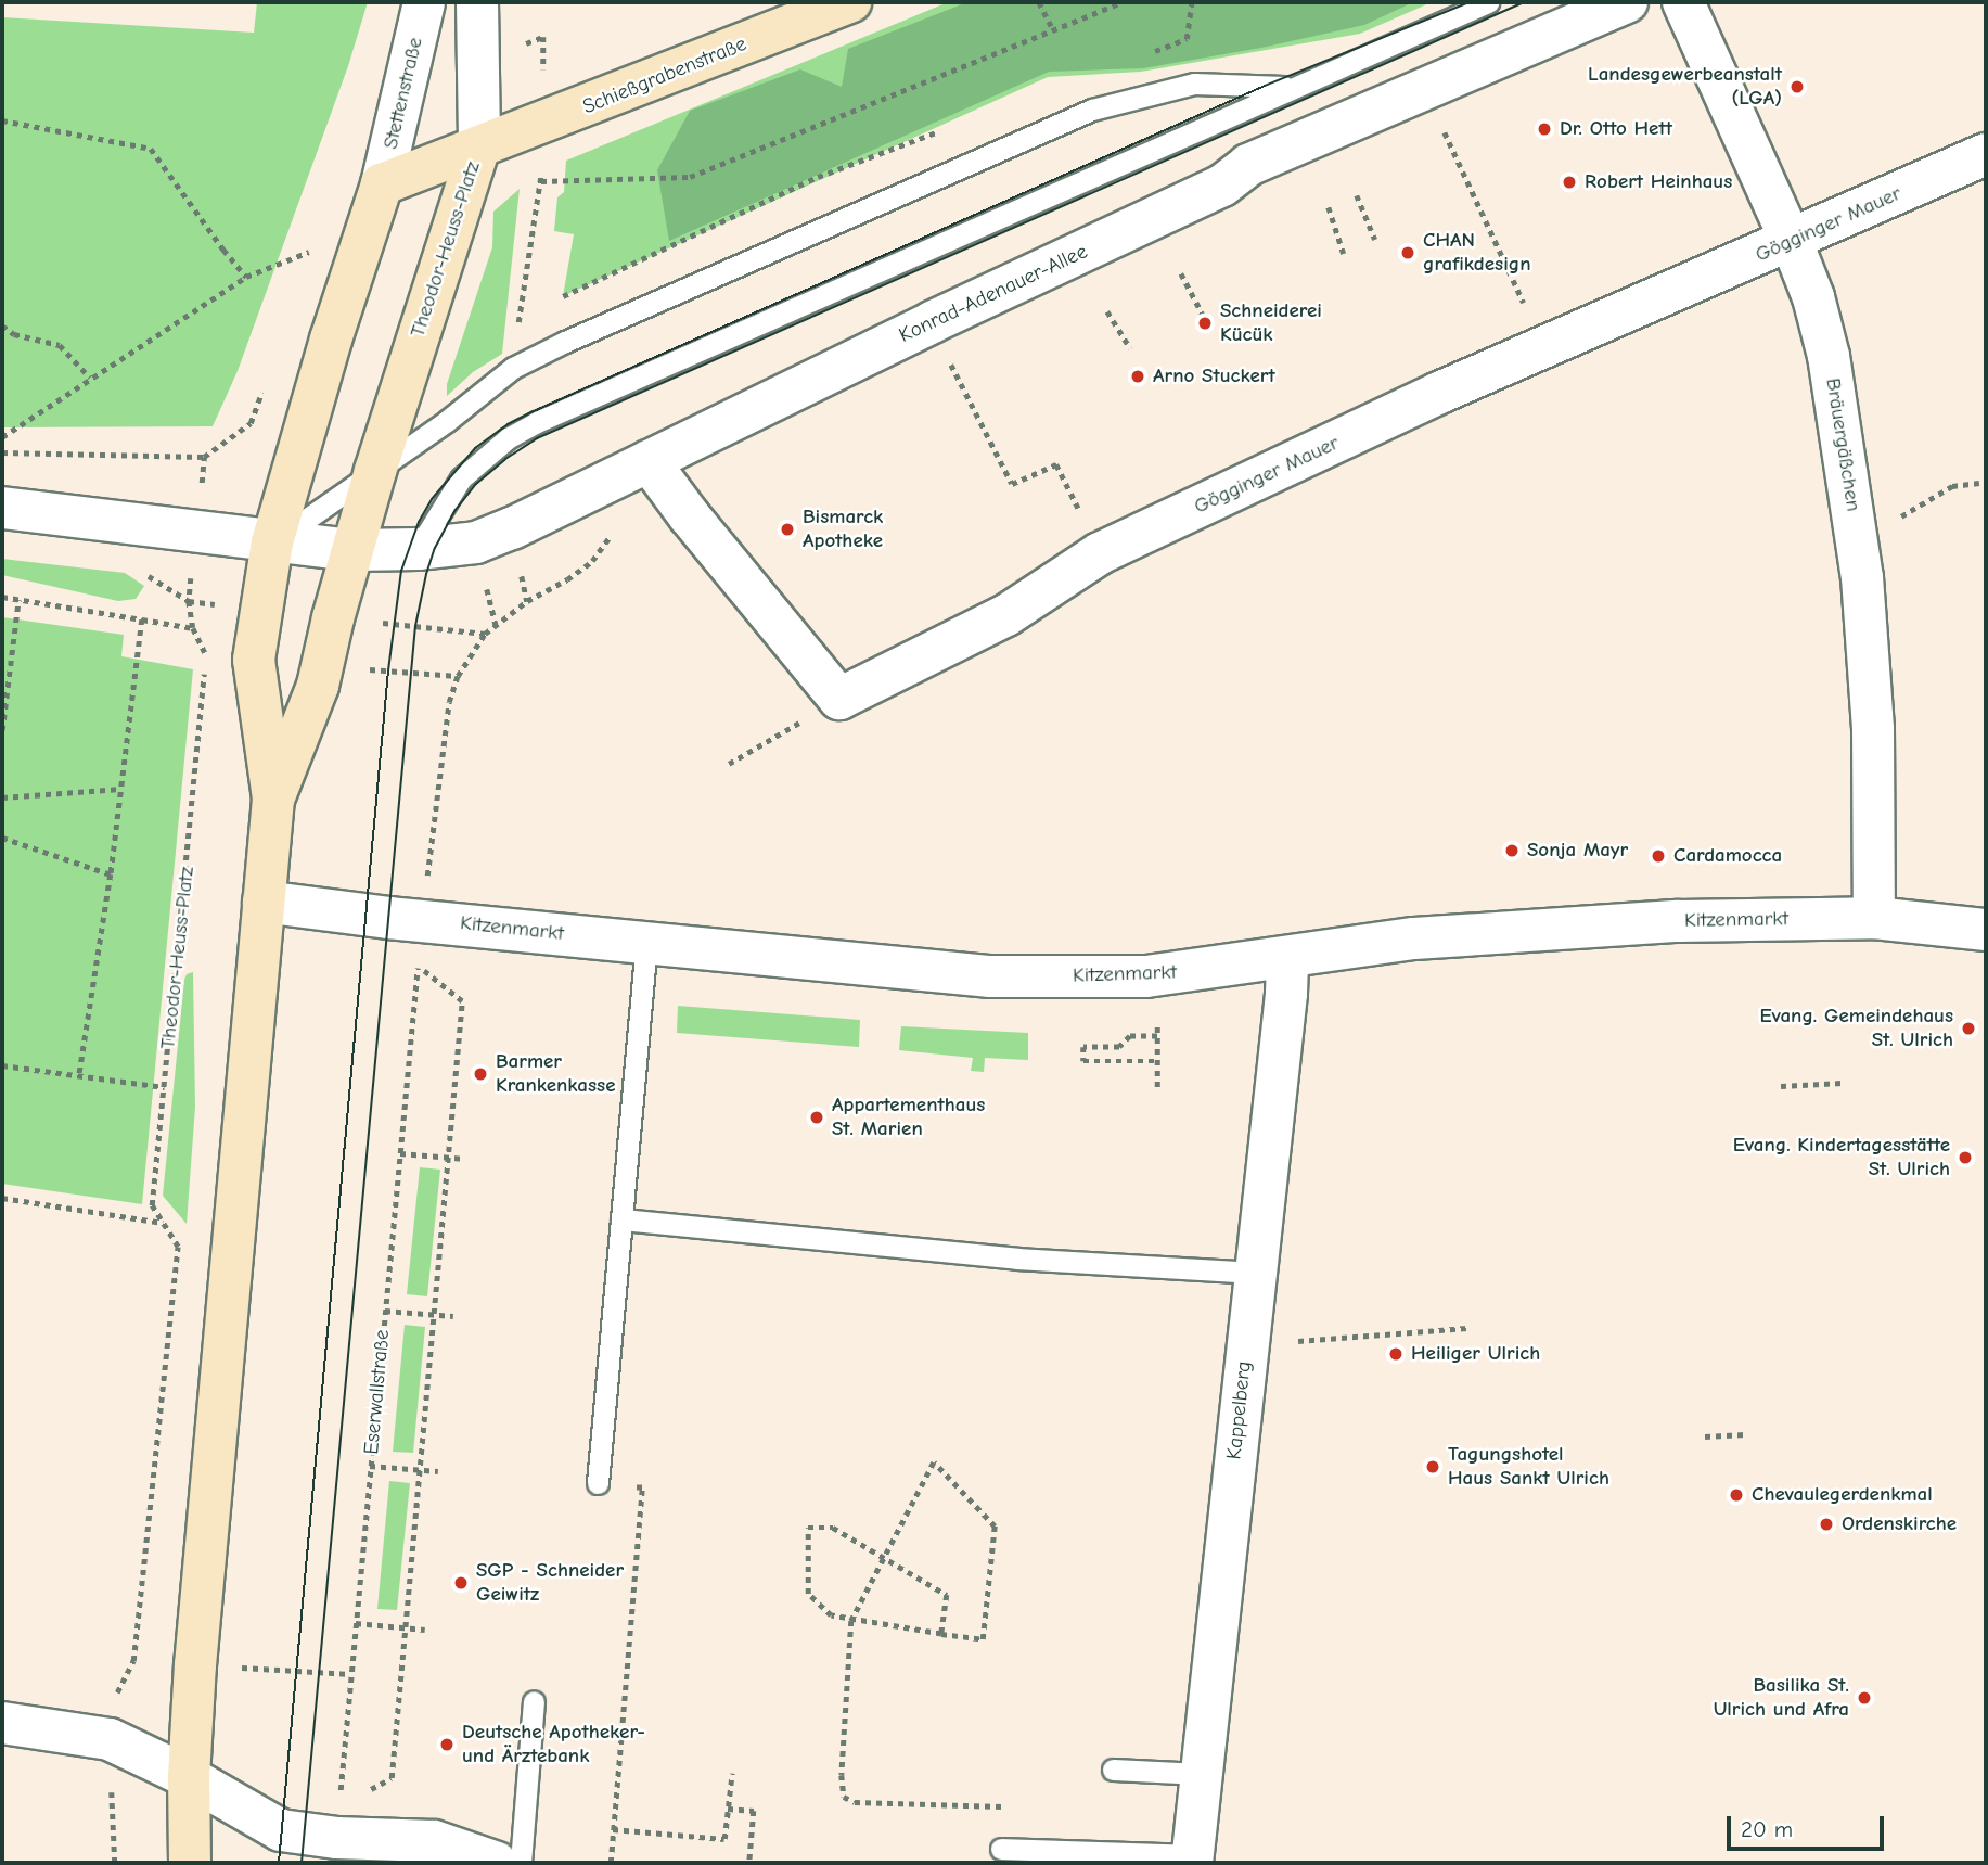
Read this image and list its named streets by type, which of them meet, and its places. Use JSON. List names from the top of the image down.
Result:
{
  "streets": {
    "main road": ["Schießgrabenstraße", "Theodor-Heuss-Platz"],
    "street": [
      "Stettenstraße",
      "Gögginger Mauer",
      "Konrad-Adenauer-Allee",
      "Bräuergäßchen",
      "Kitzenmarkt",
      "Kappelberg"
    ],
    "path": ["Eserwallstraße"]
  },
  "crossings": [
    ["Schießgrabenstraße", "Theodor-Heuss-Platz"],
    ["Stettenstraße", "Theodor-Heuss-Platz"],
    ["Gögginger Mauer", "Bräuergäßchen"],
    ["Theodor-Heuss-Platz", "Konrad-Adenauer-Allee"],
    ["Theodor-Heuss-Platz", "Kitzenmarkt"],
    ["Bräuergäßchen", "Kitzenmarkt"],
    ["Kitzenmarkt", "Eserwallstraße"],
    ["Kitzenmarkt", "Kappelberg"]
  ],
  "places": [
    "Landesgewerbeanstalt (LGA)",
    "Dr. Otto Hett",
    "Robert Heinhaus",
    "CHAN grafikdesign",
    "Schneiderei Kücük",
    "Arno Stuckert",
    "Bismarck Apotheke",
    "Sonja Mayr",
    "Cardamocca",
    "Evang. Gemeindehaus St. Ulrich",
    "Barmer Krankenkasse",
    "Appartementhaus St. Marien",
    "Evang. Kindertagesstätte St. Ulrich",
    "Heiliger Ulrich",
    "Tagungshotel Haus Sankt Ulrich",
    "Chevaulegerdenkmal",
    "Ordenskirche",
    "SGP - Schneider Geiwitz",
    "Basilika St. Ulrich und Afra",
    "Deutsche Apotheker- und Ärztebank"
  ],
  "scale_bar": "20 m"
}
